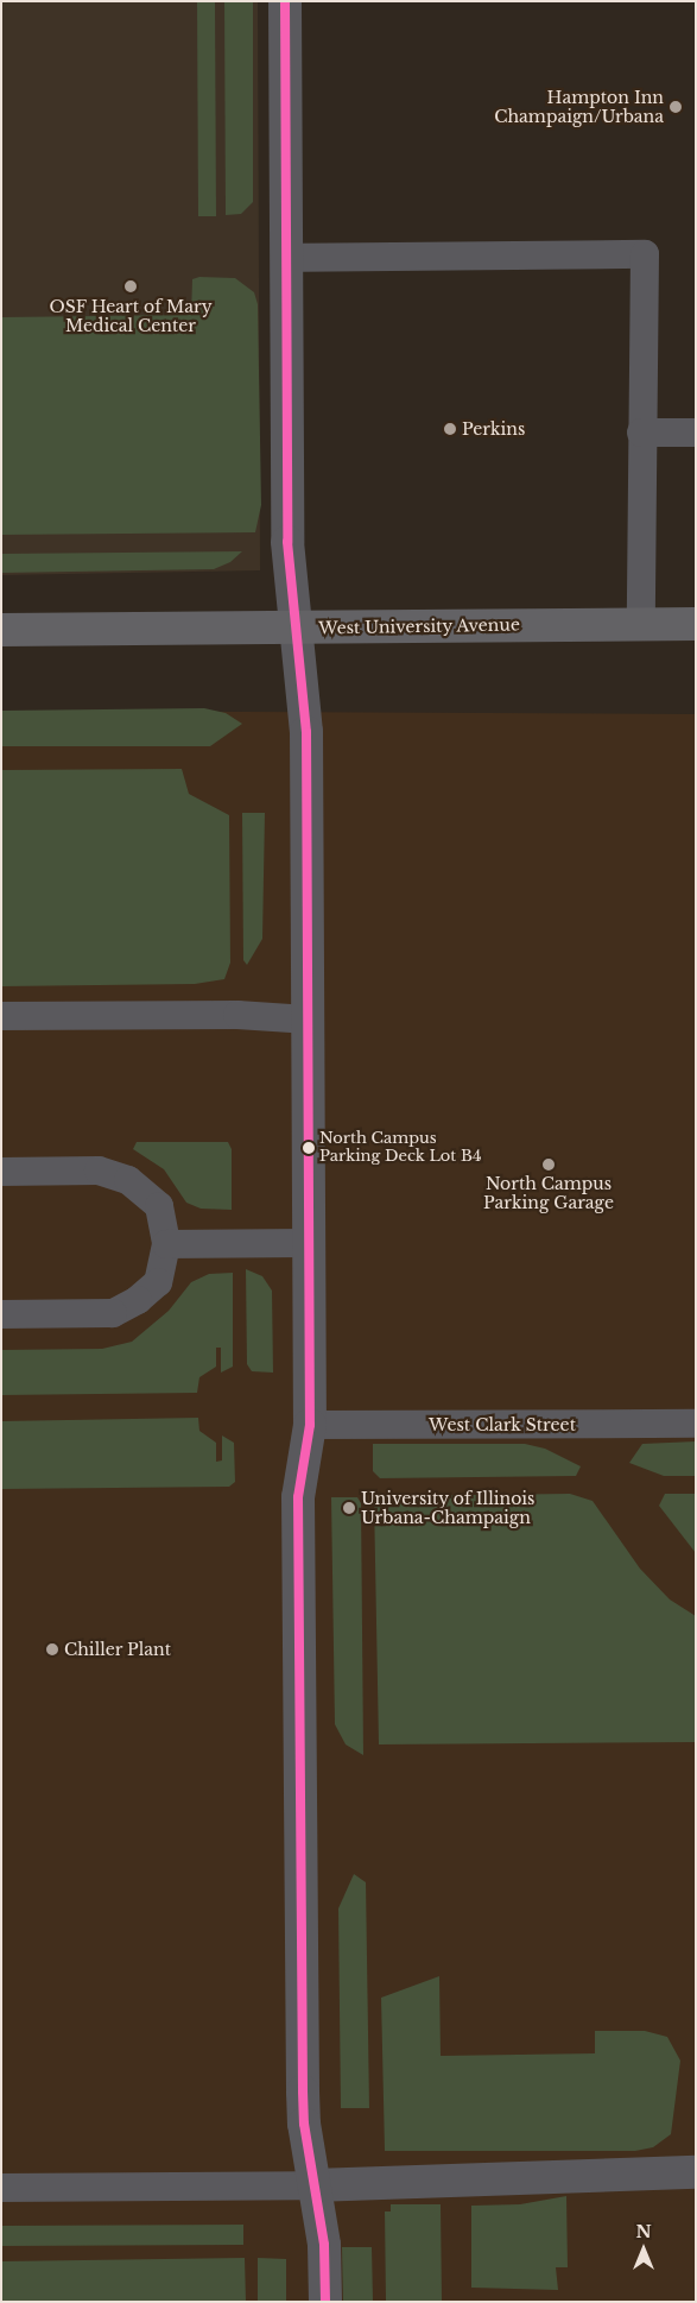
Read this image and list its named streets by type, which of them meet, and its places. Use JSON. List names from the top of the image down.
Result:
{
  "streets": {
    "main road": ["West University Avenue"],
    "lane": ["West Clark Street"]
  },
  "places": [
    "Hampton Inn Champaign/Urbana",
    "OSF Heart of Mary Medical Center",
    "Perkins",
    "North Campus Parking Deck Lot B4",
    "North Campus Parking Garage",
    "University of Illinois Urbana-Champaign",
    "Chiller Plant"
  ],
  "north": "top"
}
